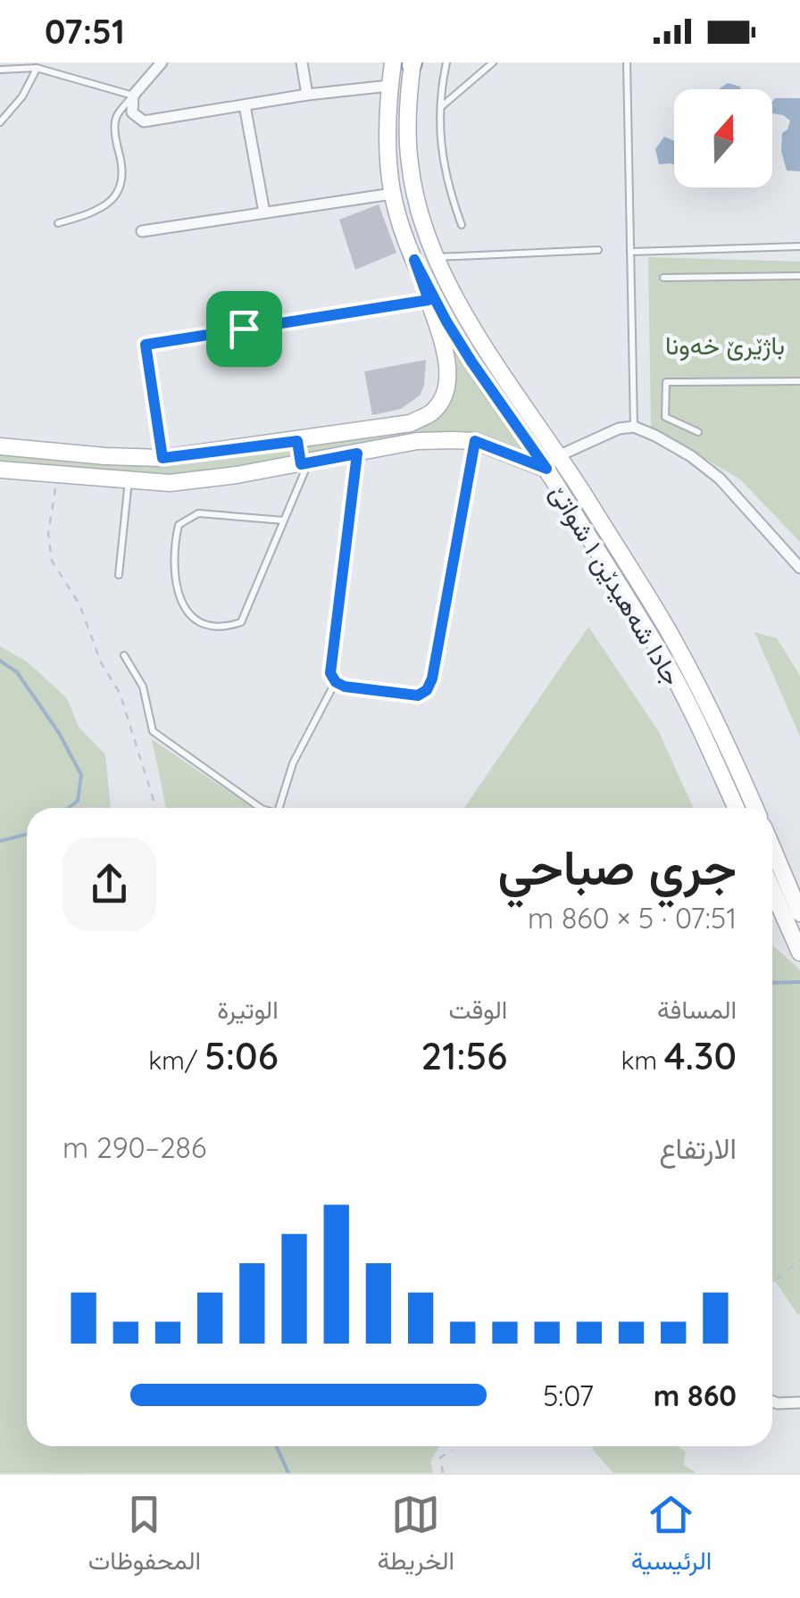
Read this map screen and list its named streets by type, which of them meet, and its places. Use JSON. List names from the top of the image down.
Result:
{
  "streets": {
    "main road": ["جادا شەهیدێن ١ شواتێ"]
  },
  "parks": ["باژێرێ خه‌ونا"],
  "north": "top",
  "page": {
    "status": "07:51",
    "heading": ["جري صباحي", "07:51 · 5 × 860 m"],
    "stats": [
      ["المسافة", "4.30 km"],
      ["الوقت", "21:56"],
      ["الوتيرة", "5:06 /km"]
    ],
    "chart": ["الارتفاع", "286–290 m"],
    "list": [
      {
        "name": "860 m",
        "note": "5:07"
      }
    ],
    "tabs": ["الرئيسية", "الخريطة", "المحفوظات"]
  }
}
